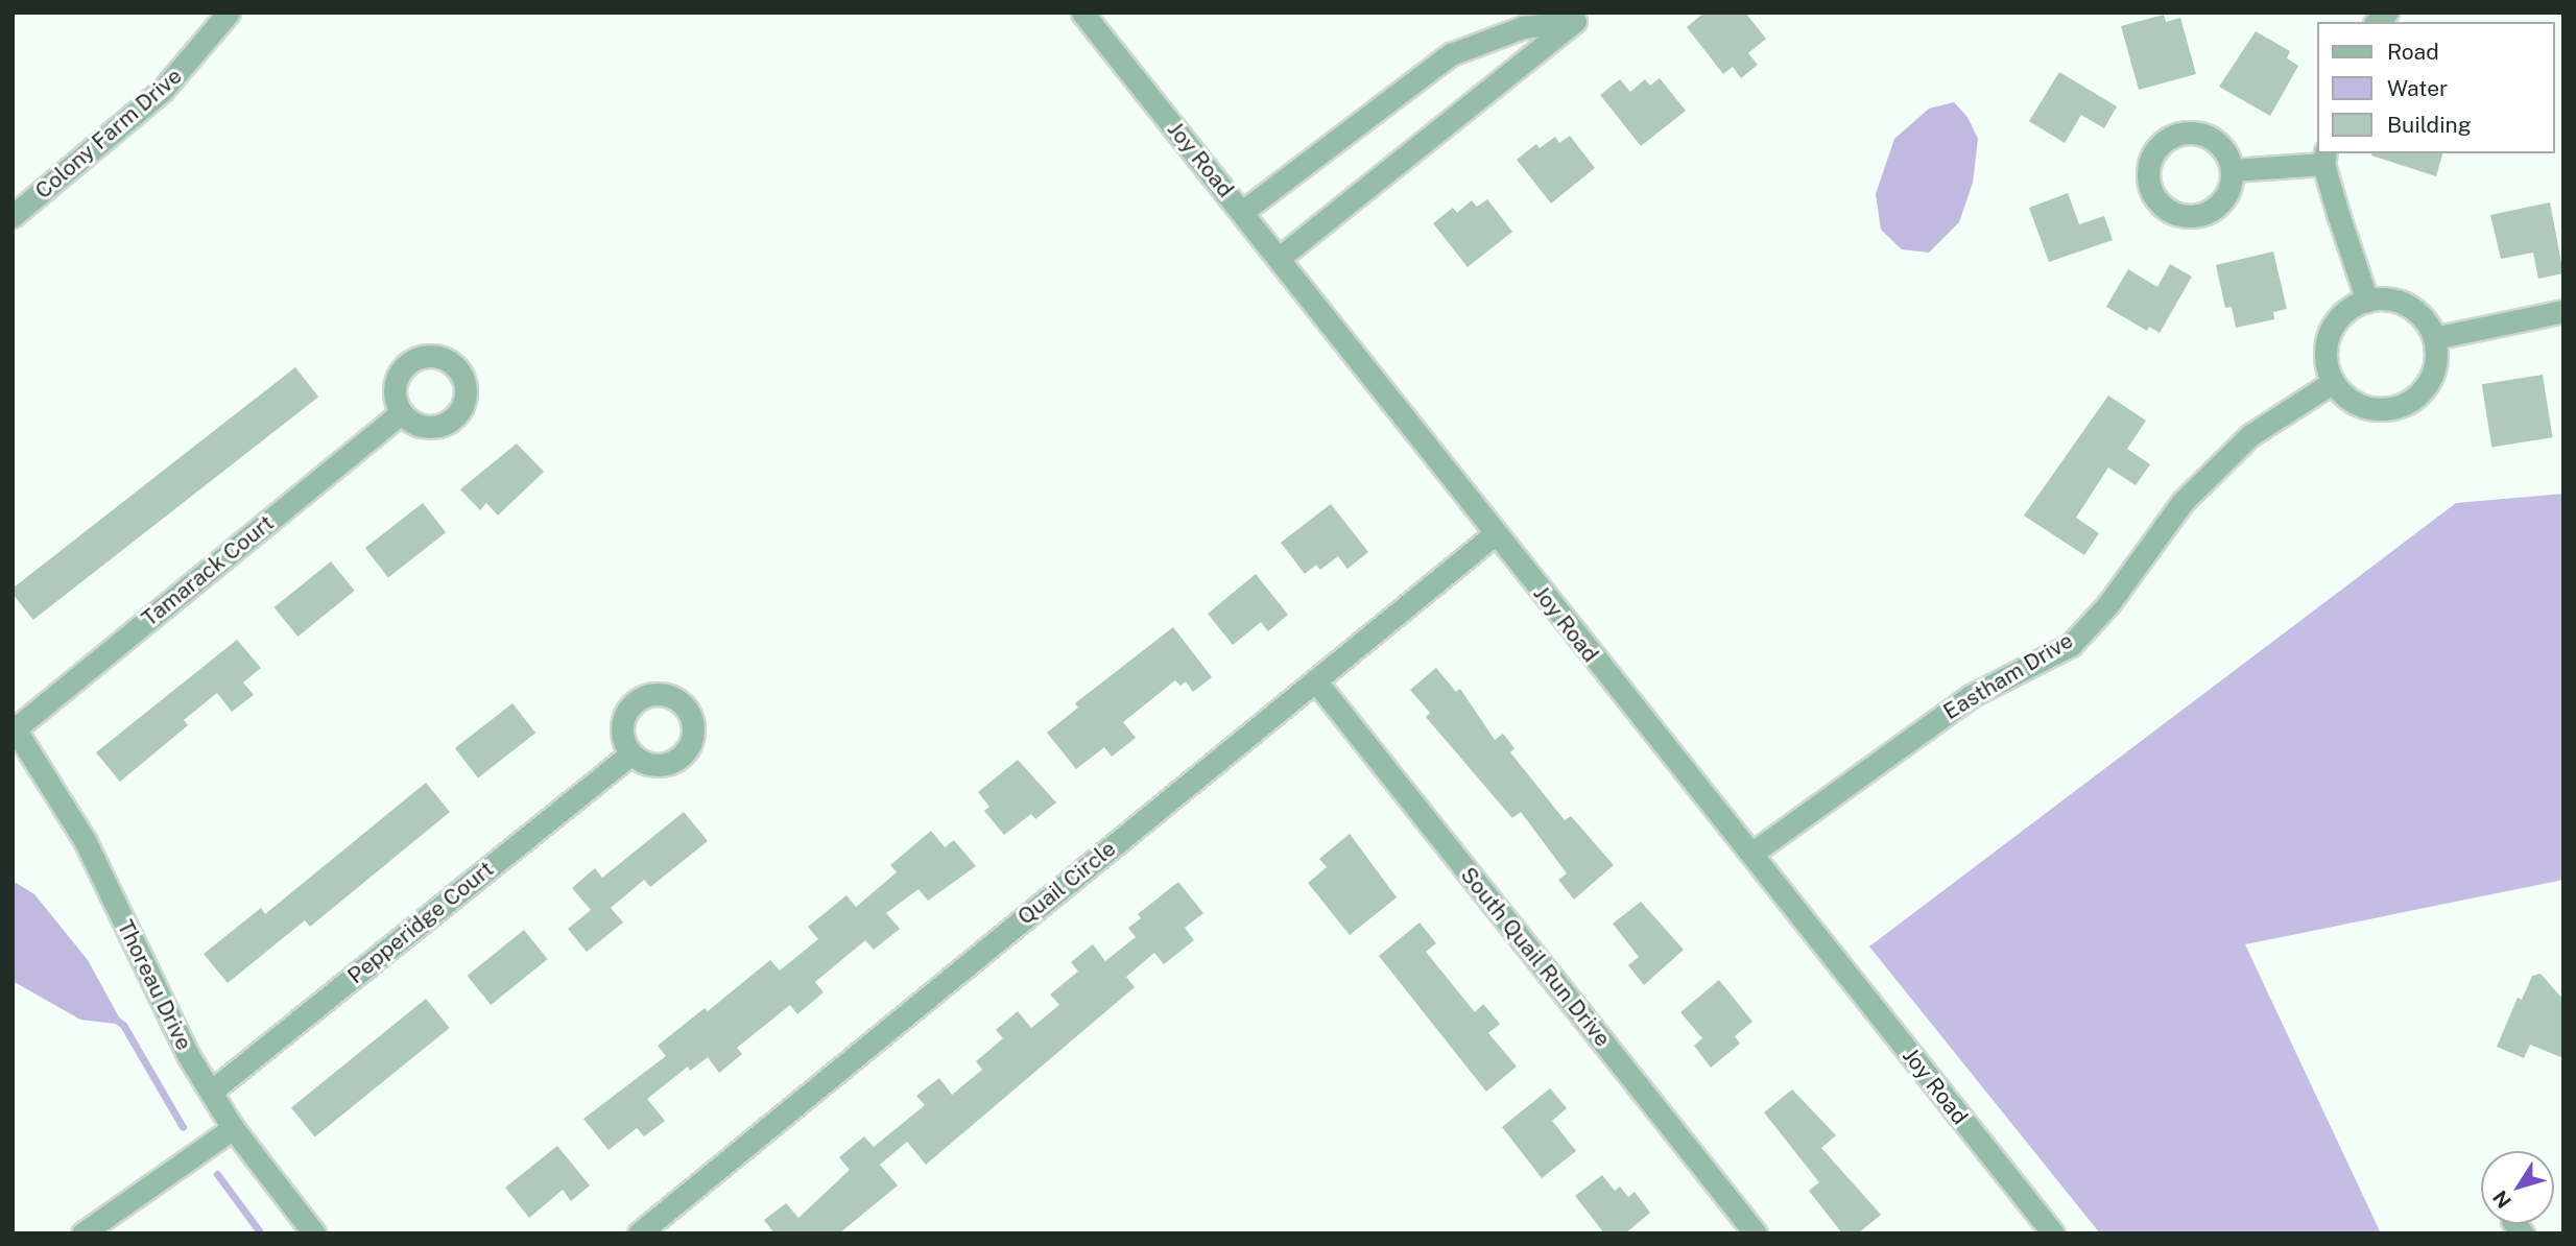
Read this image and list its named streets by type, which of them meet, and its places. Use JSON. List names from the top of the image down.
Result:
{
  "streets": {
    "street": [
      "Colony Farm Drive",
      "Joy Road",
      "Tamarack Court",
      "Eastham Drive",
      "Quail Circle",
      "Pepperidge Court",
      "South Quail Run Drive",
      "Thoreau Drive"
    ]
  },
  "crossings": [
    ["Joy Road", "Eastham Drive"],
    ["Joy Road", "Quail Circle"],
    ["Tamarack Court", "Thoreau Drive"],
    ["Quail Circle", "South Quail Run Drive"],
    ["Pepperidge Court", "Thoreau Drive"]
  ],
  "legend": ["Road", "Water", "Building"],
  "north": "bottom left"
}
